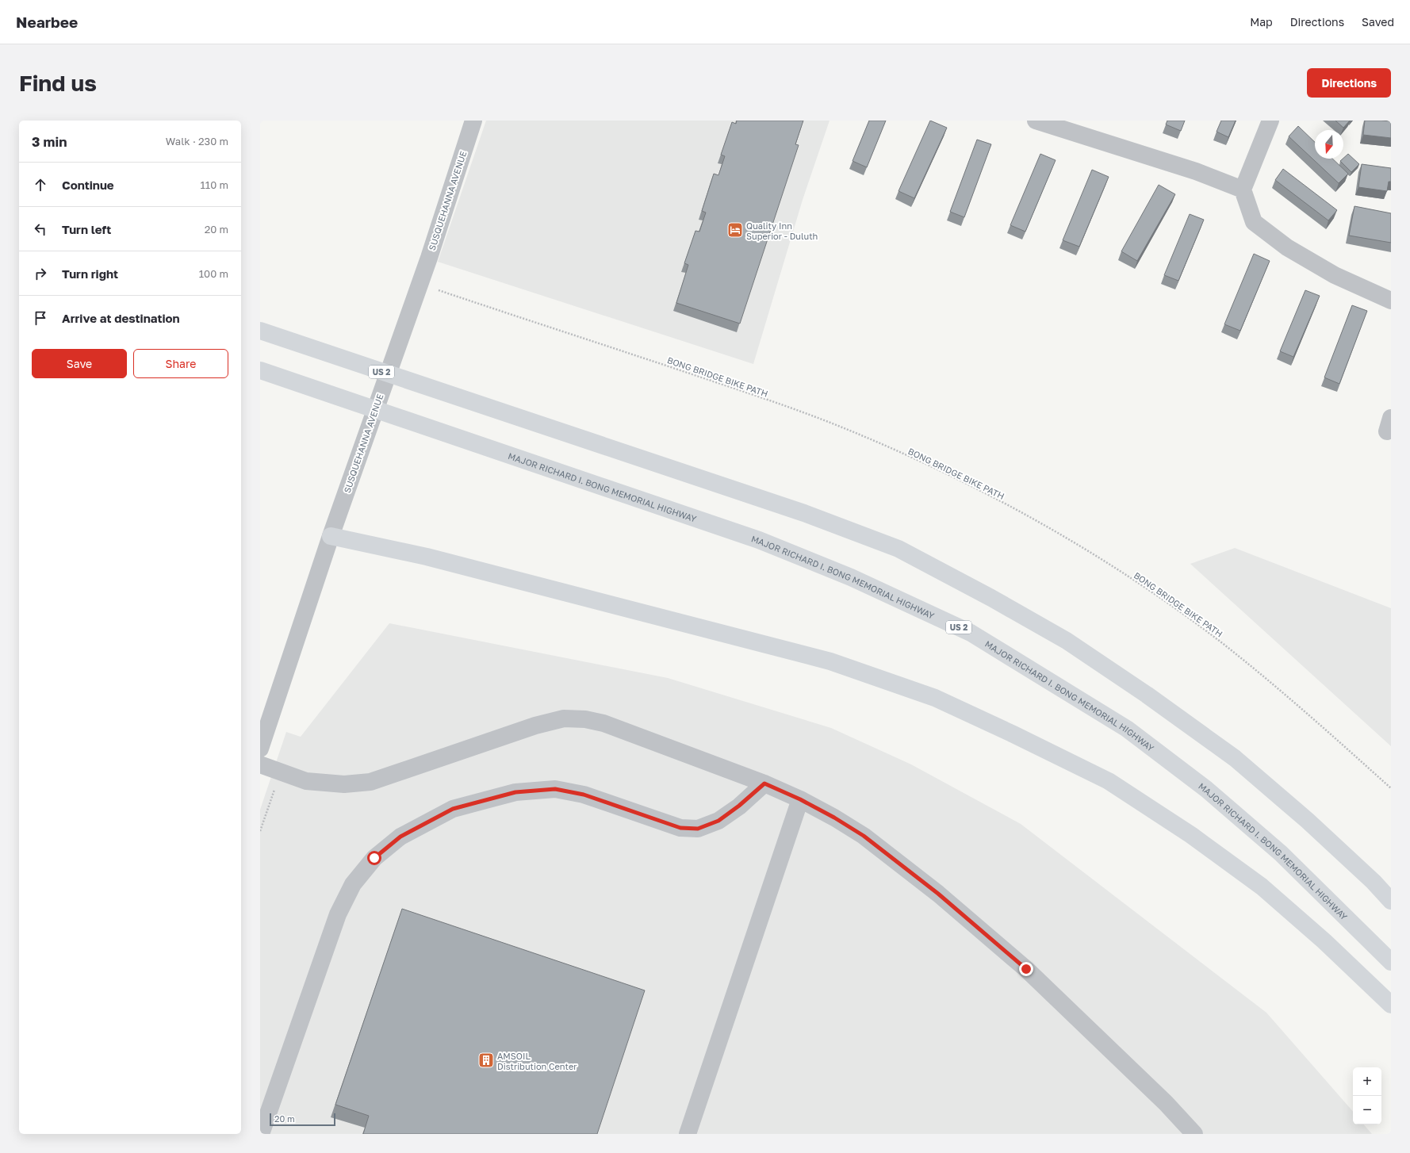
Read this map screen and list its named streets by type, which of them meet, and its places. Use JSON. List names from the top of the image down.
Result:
{
  "streets": {
    "highway": ["US 2", "MAJOR RICHARD I. BONG MEMORIAL HIGHWAY"],
    "street": ["SUSQUEHANNA AVENUE"],
    "path": ["BONG BRIDGE BIKE PATH"]
  },
  "places": {
    "hotel": ["Quality Inn Superior - Duluth"],
    "building": ["AMSOIL Distribution Center"]
  },
  "scale_bar": "20 m",
  "north": "bottom",
  "page": {
    "header": "Nearbee",
    "nav": ["Map", "Directions", "Saved"],
    "buttons": [
      "Directions",
      ["Save", "Share"]
    ],
    "title": "Find us",
    "heading": ["3 min", "Walk · 230 m"],
    "list": [
      ["Continue", "110 m"],
      ["Turn left", "20 m"],
      ["Turn right", "100 m"],
      "Arrive at destination"
    ],
    "map_buttons": ["+", "−"],
    "scale": "20 m"
  }
}
